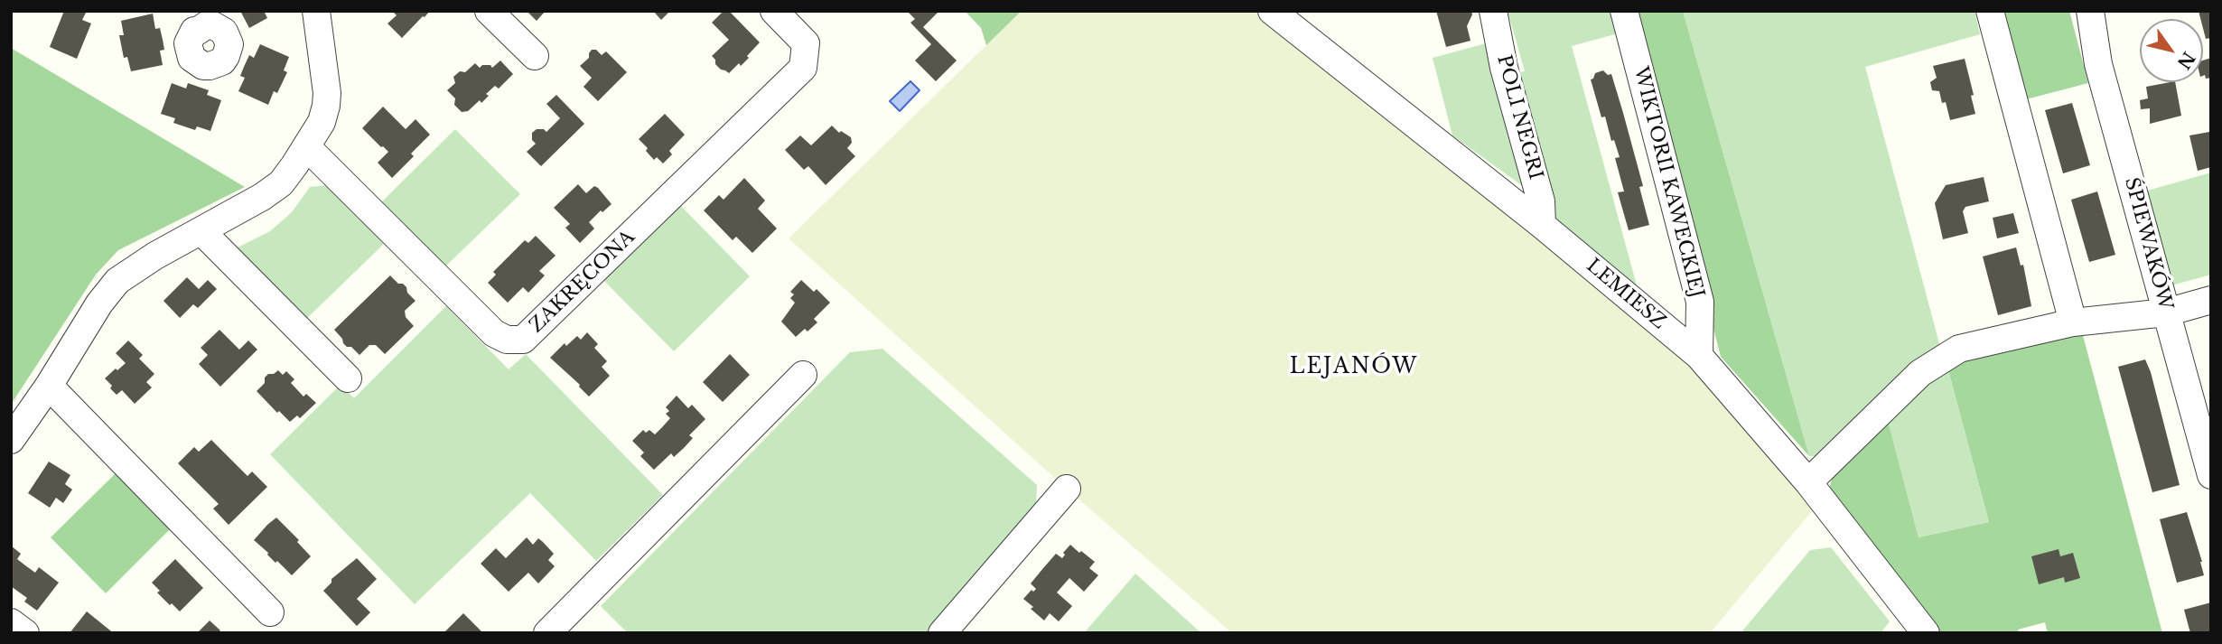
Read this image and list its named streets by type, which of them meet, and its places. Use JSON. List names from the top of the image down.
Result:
{
  "streets": {
    "street": [
      "POLI NEGRI",
      "WIKTORII KAWECKIEJ",
      "ŚPIEWAKÓW",
      "ZAKRĘCONA",
      "LEMIESZ"
    ]
  },
  "crossings": [
    ["POLI NEGRI", "LEMIESZ"],
    ["WIKTORII KAWECKIEJ", "LEMIESZ"]
  ],
  "districts": ["LEJANÓW"],
  "north": "bottom right"
}
